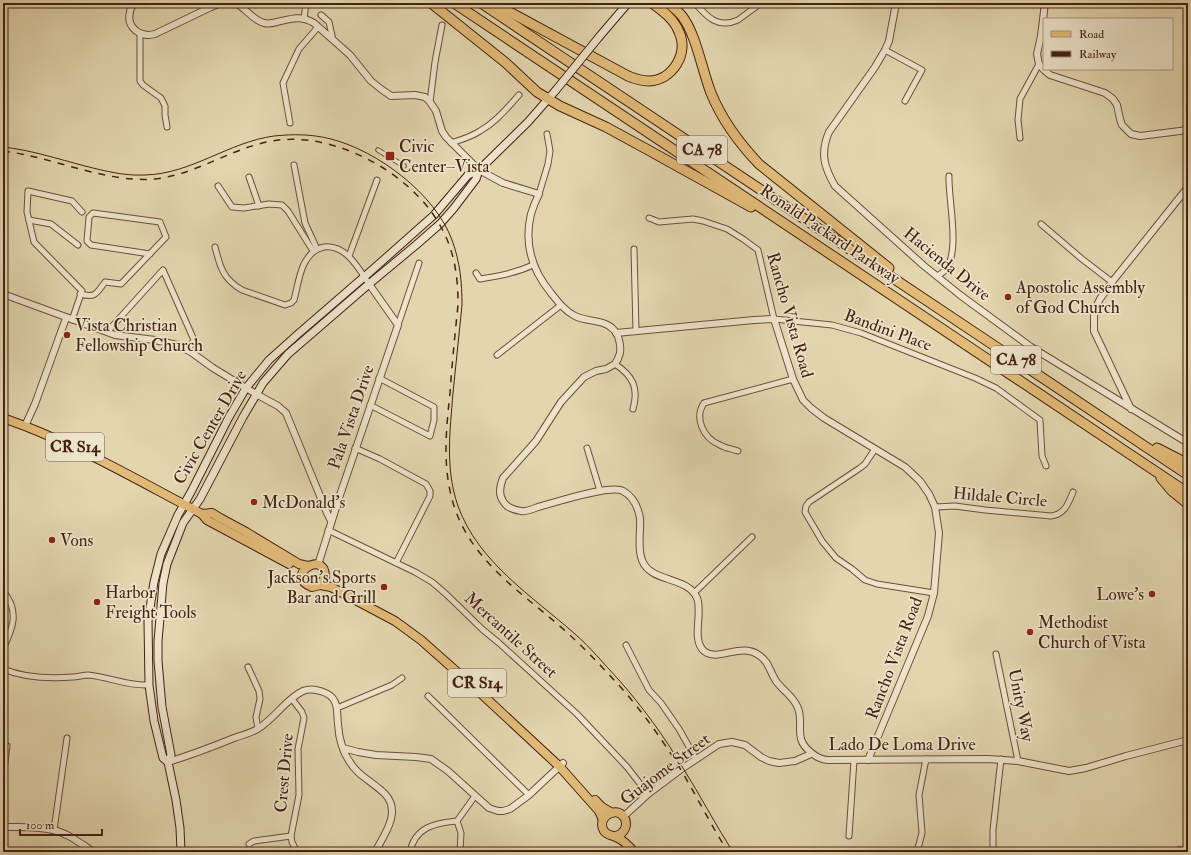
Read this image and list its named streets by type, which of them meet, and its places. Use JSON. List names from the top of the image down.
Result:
{
  "streets": {
    "highway": ["CA 78", "Ronald Packard Parkway"],
    "main road": ["Civic Center Drive", "CR S14"],
    "street": [
      "Hacienda Drive",
      "Rancho Vista Road",
      "Bandini Place",
      "Pala Vista Drive",
      "Hildale Circle",
      "Mercantile Street",
      "Unity Way",
      "Lado De Loma Drive",
      "Guajome Street",
      "Crest Drive"
    ]
  },
  "crossings": [
    ["Rancho Vista Road", "Bandini Place"],
    ["Rancho Vista Road", "Hildale Circle"],
    ["Rancho Vista Road", "Lado De Loma Drive"],
    ["Pala Vista Drive", "CR S14"],
    ["Pala Vista Drive", "Mercantile Street"],
    ["Civic Center Drive", "CR S14"],
    ["CR S14", "Guajome Street"],
    ["Mercantile Street", "Guajome Street"],
    ["Unity Way", "Lado De Loma Drive"],
    ["Lado De Loma Drive", "Guajome Street"]
  ],
  "places": {
    "transit": ["Civic Center–Vista"],
    "other": [
      "Apostolic Assembly of God Church",
      "Vista Christian Fellowship Church",
      "McDonald's",
      "Vons",
      "Jackson's Sports Bar and Grill",
      "Lowe's",
      "Harbor Freight Tools",
      "Methodist Church of Vista"
    ]
  },
  "legend": ["Road", "Railway"],
  "scale_bar": "100 m"
}
